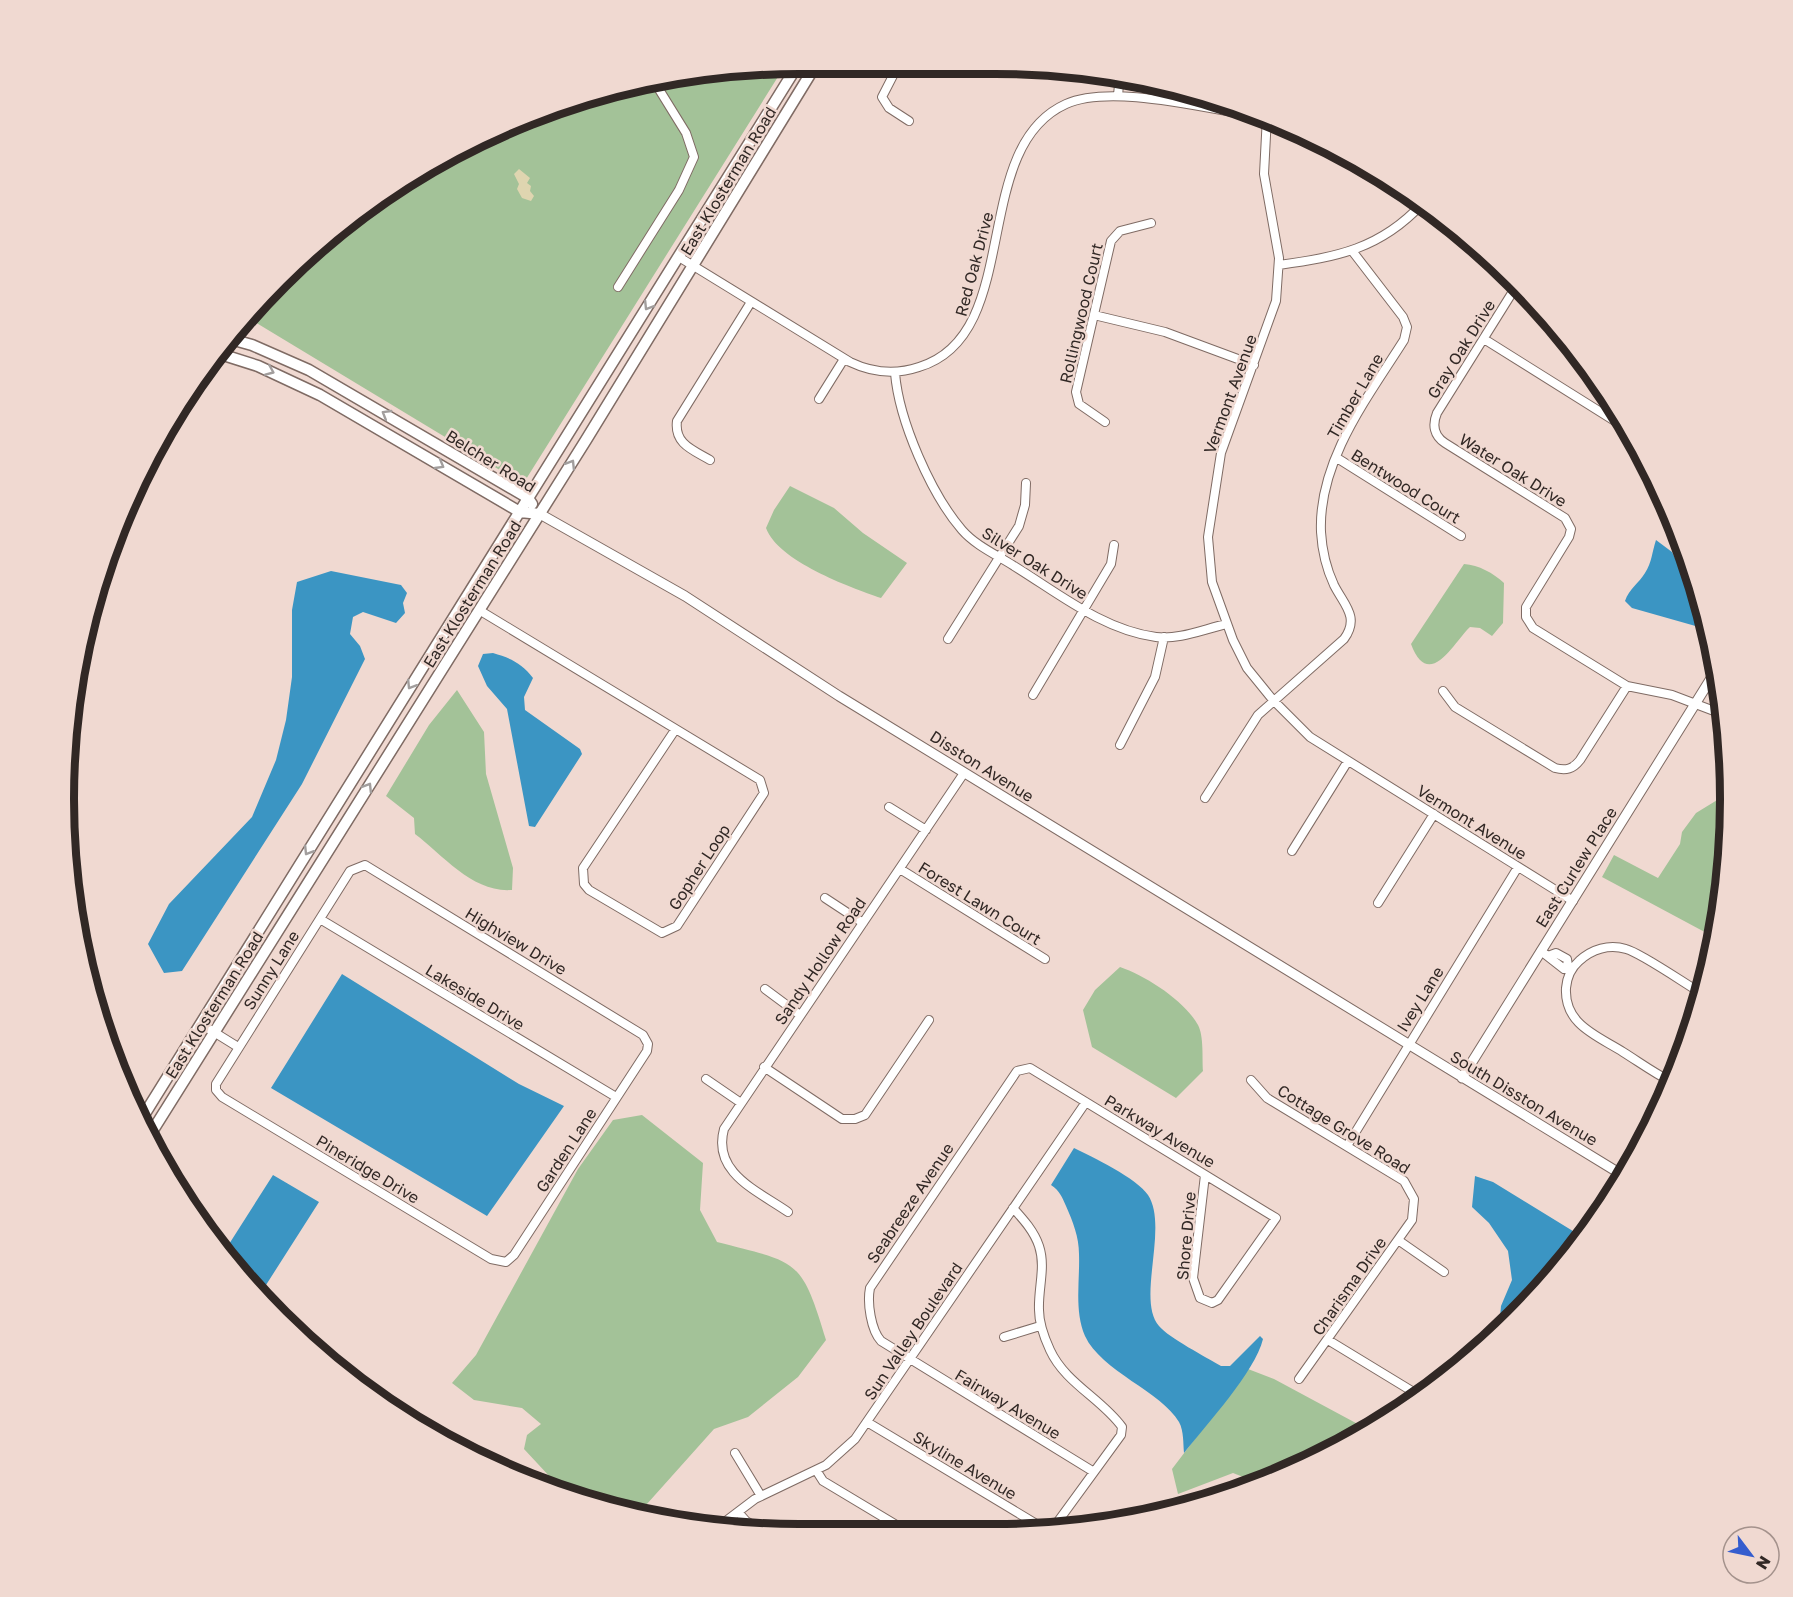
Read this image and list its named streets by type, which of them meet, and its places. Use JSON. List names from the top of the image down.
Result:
{
  "streets": {
    "main road": ["East Klosterman Road", "Belcher Road"],
    "street": [
      "Red Oak Drive",
      "Rollingwood Court",
      "Gray Oak Drive",
      "Vermont Avenue",
      "Timber Lane",
      "Water Oak Drive",
      "Bentwood Court",
      "Silver Oak Drive",
      "Disston Avenue",
      "Gopher Loop",
      "East Curlew Place",
      "Forest Lawn Court",
      "Highview Drive",
      "Sandy Hollow Road",
      "Sunny Lane",
      "Lakeside Drive",
      "Ivey Lane",
      "South Disston Avenue",
      "Cottage Grove Road",
      "Parkway Avenue",
      "Garden Lane",
      "Pineridge Drive",
      "Seabreeze Avenue",
      "Shore Drive",
      "Charisma Drive",
      "Sun Valley Boulevard",
      "Fairway Avenue",
      "Skyline Avenue"
    ]
  },
  "crossings": [
    ["East Klosterman Road", "Red Oak Drive"],
    ["East Klosterman Road", "Belcher Road"],
    ["East Klosterman Road", "Disston Avenue"],
    ["East Klosterman Road", "Gopher Loop"],
    ["Red Oak Drive", "Silver Oak Drive"],
    ["Gray Oak Drive", "Water Oak Drive"],
    ["Vermont Avenue", "Timber Lane"],
    ["Vermont Avenue", "Silver Oak Drive"],
    ["Vermont Avenue", "East Curlew Place"],
    ["Vermont Avenue", "Ivey Lane"],
    ["Timber Lane", "Bentwood Court"],
    ["Belcher Road", "Disston Avenue"],
    ["Water Oak Drive", "East Curlew Place"],
    ["Disston Avenue", "Sandy Hollow Road"],
    ["Disston Avenue", "Ivey Lane"],
    ["Disston Avenue", "South Disston Avenue"],
    ["East Curlew Place", "South Disston Avenue"],
    ["Forest Lawn Court", "Sandy Hollow Road"],
    ["Highview Drive", "Sunny Lane"],
    ["Highview Drive", "Garden Lane"],
    ["Sunny Lane", "Lakeside Drive"],
    ["Sunny Lane", "Pineridge Drive"],
    ["Lakeside Drive", "Garden Lane"],
    ["Ivey Lane", "South Disston Avenue"],
    ["Ivey Lane", "Cottage Grove Road"],
    ["Cottage Grove Road", "Charisma Drive"],
    ["Parkway Avenue", "Seabreeze Avenue"],
    ["Parkway Avenue", "Shore Drive"],
    ["Parkway Avenue", "Sun Valley Boulevard"],
    ["Garden Lane", "Pineridge Drive"],
    ["Seabreeze Avenue", "Sun Valley Boulevard"],
    ["Seabreeze Avenue", "Fairway Avenue"],
    ["Sun Valley Boulevard", "Fairway Avenue"],
    ["Sun Valley Boulevard", "Skyline Avenue"]
  ],
  "north": "bottom right"
}
